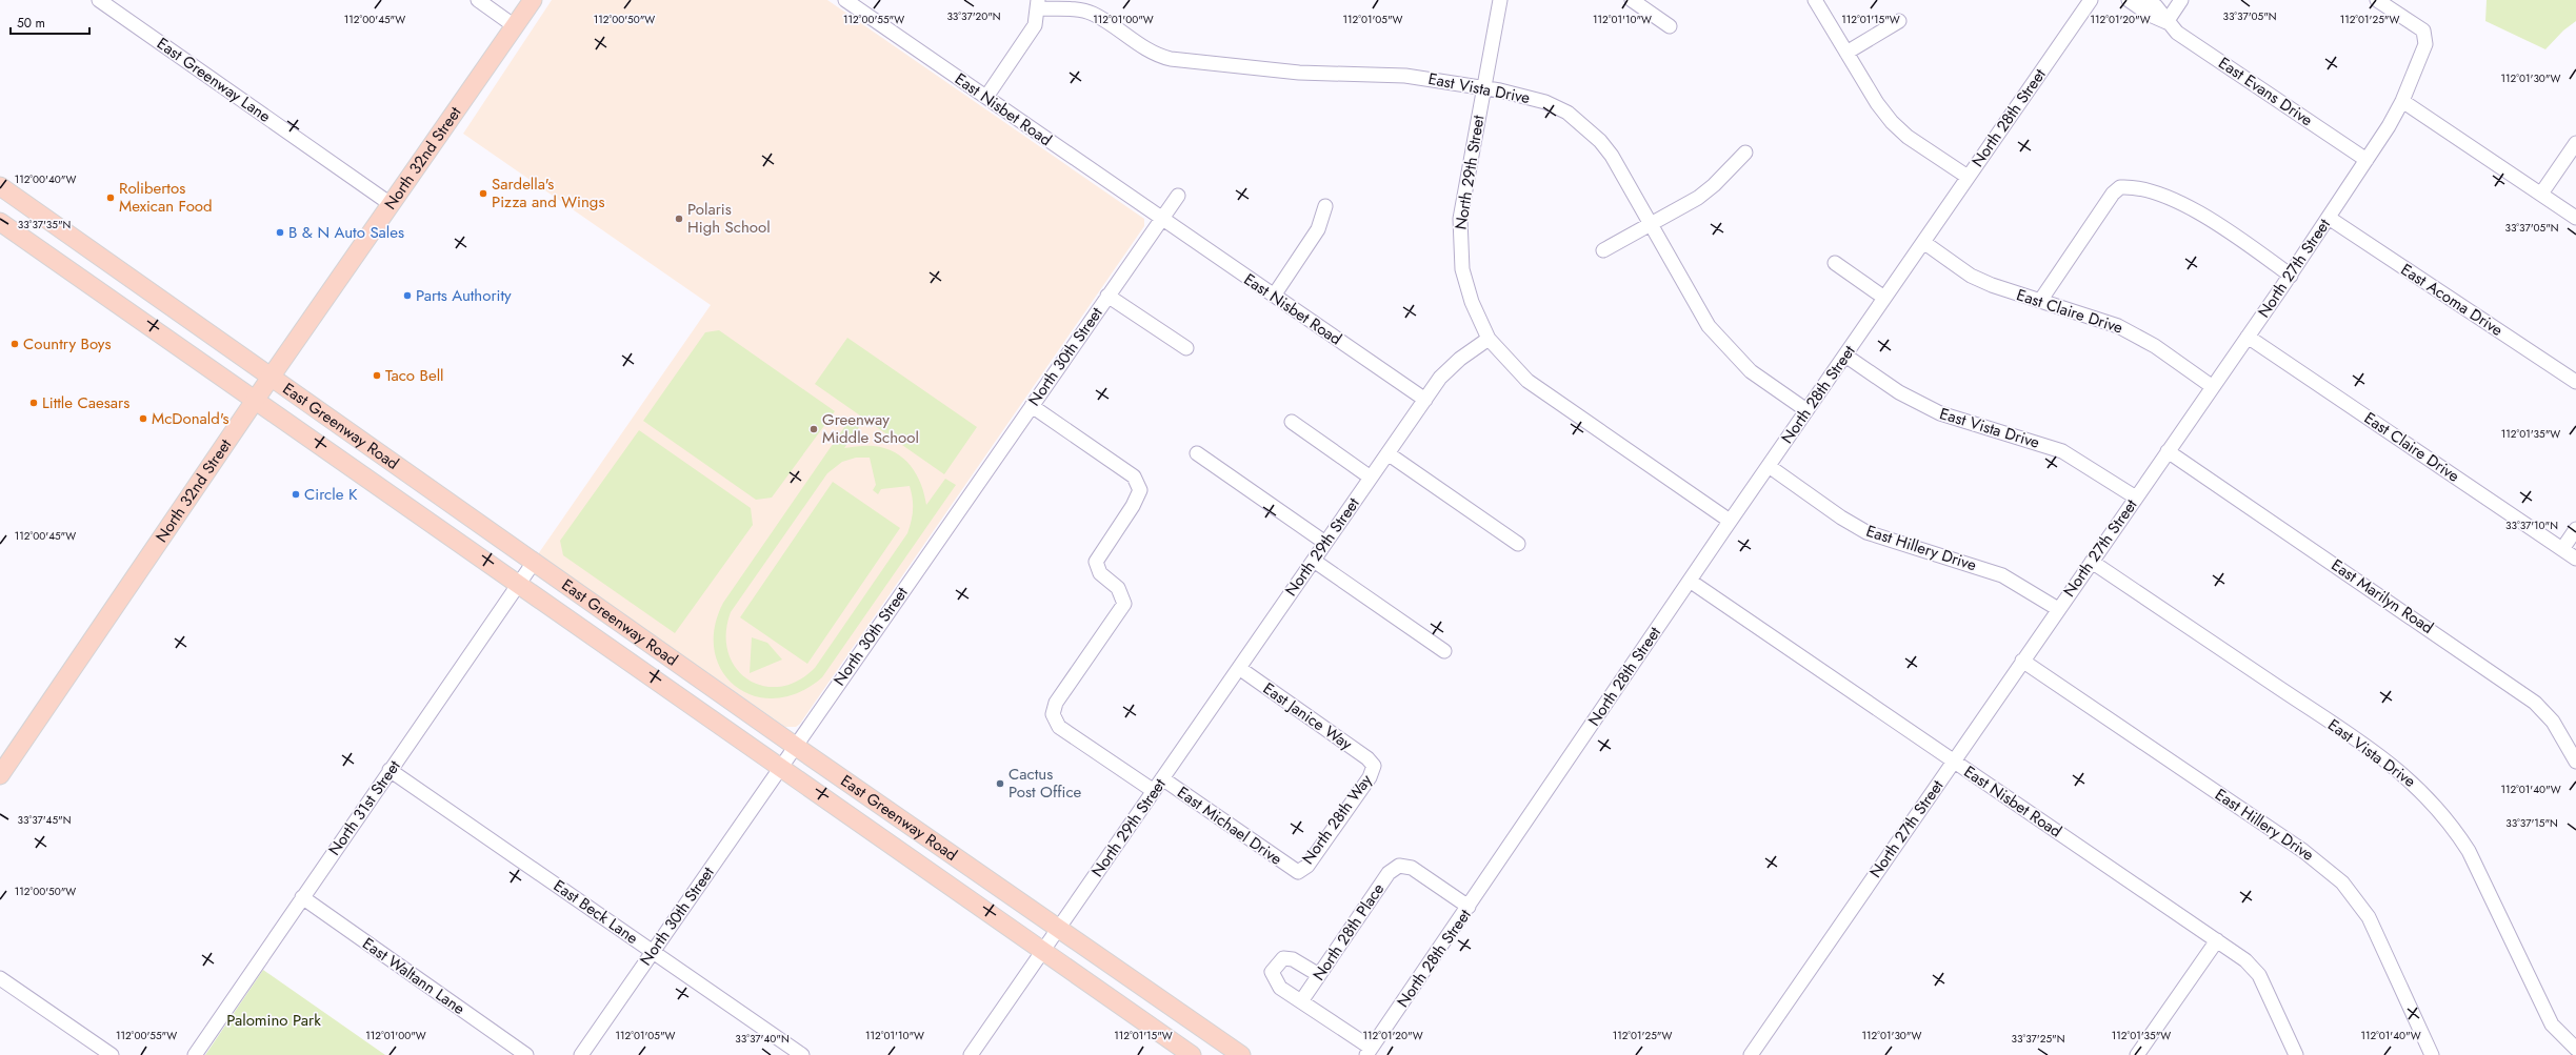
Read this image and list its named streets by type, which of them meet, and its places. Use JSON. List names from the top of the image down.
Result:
{
  "streets": {
    "main road": ["North 32nd Street", "East Greenway Road"],
    "street": [
      "East Greenway Lane",
      "East Vista Drive",
      "East Evans Drive",
      "East Nisbet Road",
      "North 28th Street",
      "North 29th Street",
      "North 27th Street",
      "East Acoma Drive",
      "East Claire Drive",
      "North 30th Street",
      "East Hillery Drive",
      "East Marilyn Road",
      "East Janice Way",
      "North 31st Street",
      "North 28th Way",
      "East Michael Drive",
      "East Beck Lane",
      "North 28th Place",
      "East Waltann Lane"
    ]
  },
  "crossings": [
    ["East Greenway Lane", "North 32nd Street"],
    ["East Vista Drive", "North 28th Street"],
    ["East Vista Drive", "North 29th Street"],
    ["East Vista Drive", "North 27th Street"],
    ["East Evans Drive", "North 27th Street"],
    ["East Nisbet Road", "North 28th Street"],
    ["East Nisbet Road", "North 29th Street"],
    ["East Nisbet Road", "North 27th Street"],
    ["East Nisbet Road", "North 30th Street"],
    ["North 28th Street", "East Claire Drive"],
    ["North 28th Street", "East Hillery Drive"],
    ["North 28th Street", "North 28th Place"],
    ["North 32nd Street", "East Greenway Road"],
    ["North 29th Street", "East Greenway Road"],
    ["North 29th Street", "East Janice Way"],
    ["North 29th Street", "East Michael Drive"],
    ["North 27th Street", "East Acoma Drive"],
    ["North 27th Street", "East Claire Drive"],
    ["North 27th Street", "East Hillery Drive"],
    ["North 27th Street", "East Marilyn Road"],
    ["North 30th Street", "East Greenway Road"],
    ["North 30th Street", "East Michael Drive"],
    ["North 30th Street", "East Beck Lane"],
    ["East Greenway Road", "North 31st Street"],
    ["East Janice Way", "North 28th Way"],
    ["North 31st Street", "East Beck Lane"],
    ["North 31st Street", "East Waltann Lane"],
    ["North 28th Way", "East Michael Drive"]
  ],
  "parks": ["Palomino Park"],
  "places": [
    "Sardella's Pizza and Wings",
    "Rolibertos Mexican Food",
    "Polaris High School",
    "B & N Auto Sales",
    "Parts Authority",
    "Country Boys",
    "Taco Bell",
    "Little Caesars",
    "McDonald's",
    "Greenway Middle School",
    "Circle K",
    "Cactus Post Office"
  ],
  "scale_bar": "50 m",
  "coordinates": [
    "33°37'05\"N",
    "33°37'20\"N",
    "112°00'45\"W",
    "112°00'50\"W",
    "112°00'55\"W",
    "112°01'00\"W",
    "112°01'05\"W",
    "112°01'10\"W",
    "112°01'15\"W",
    "112°01'20\"W",
    "112°01'25\"W",
    "112°01'30\"W",
    "112°00'40\"W",
    "33°37'35\"N",
    "112°01'35\"W",
    "33°37'10\"N",
    "112°01'40\"W",
    "33°37'45\"N",
    "33°37'15\"N",
    "33°37'40\"N",
    "33°37'25\"N"
  ]
}
